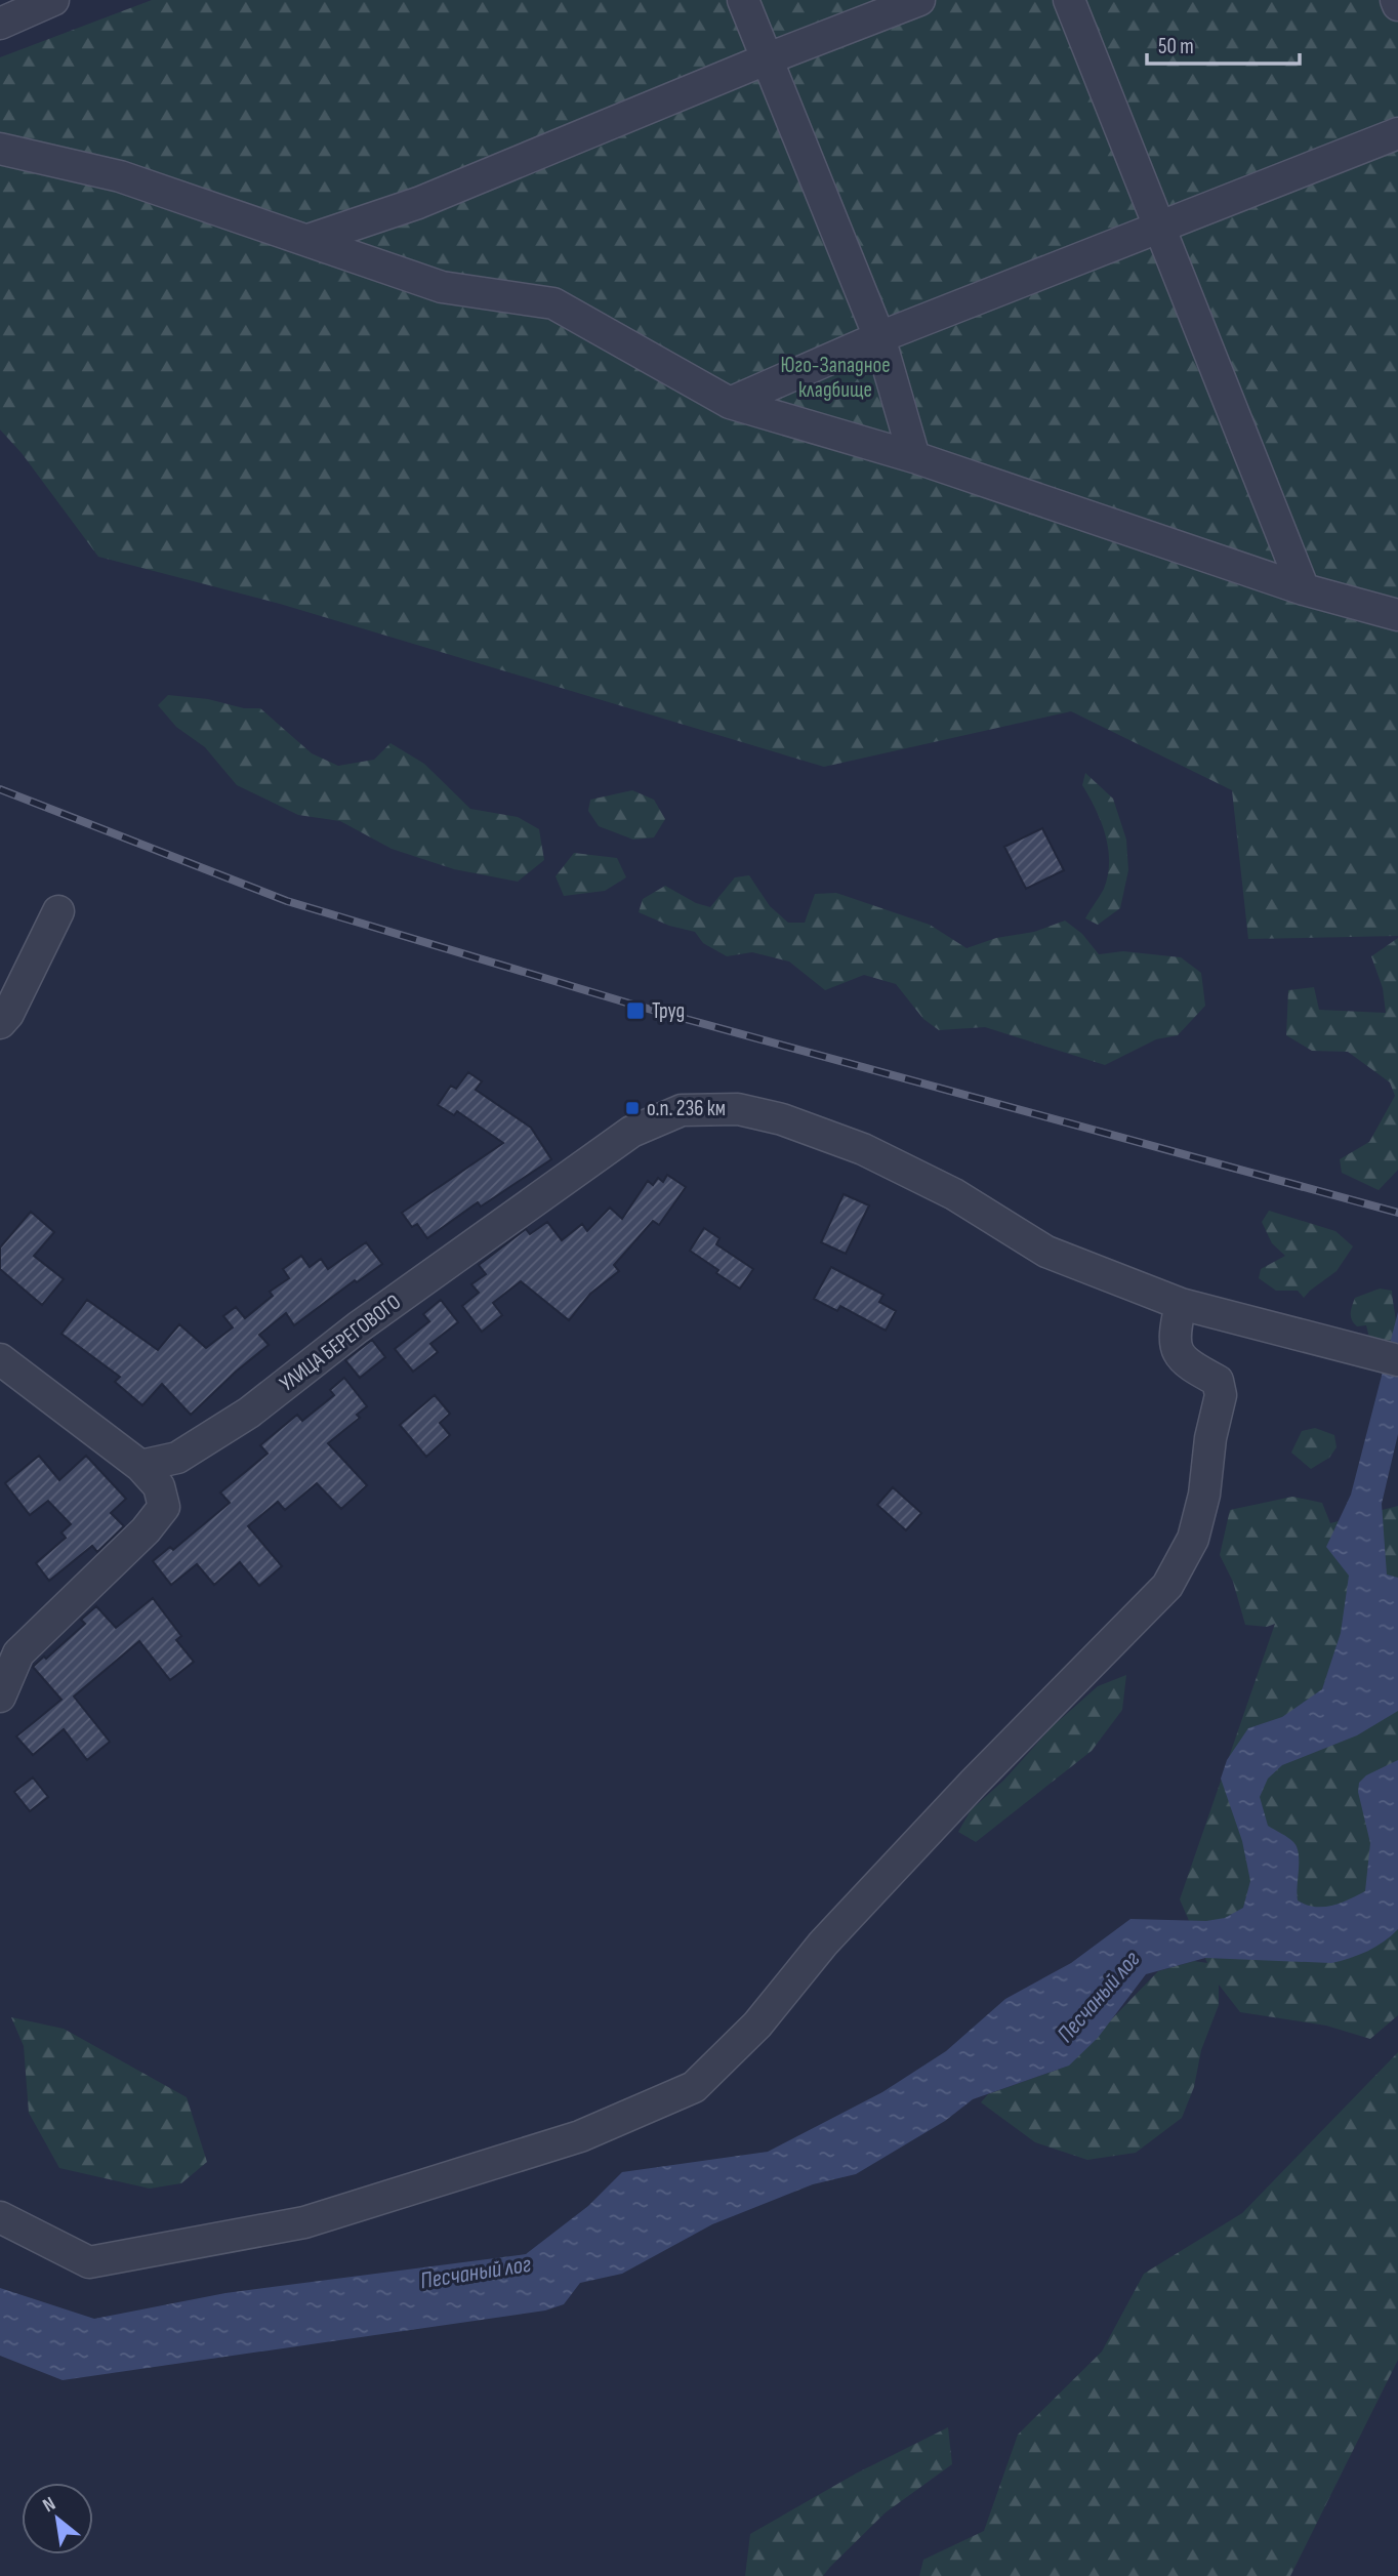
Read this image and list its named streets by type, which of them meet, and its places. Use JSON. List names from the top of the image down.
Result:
{
  "streets": {
    "street": ["УЛИЦА БЕРЕГОВОГО"]
  },
  "water": ["Песчаный лог"],
  "parks": ["Юго-Западное кладбище"],
  "places": {
    "transit": ["Труд", "о.п. 236 км"]
  },
  "scale_bar": "50 m",
  "north": "top left"
}
